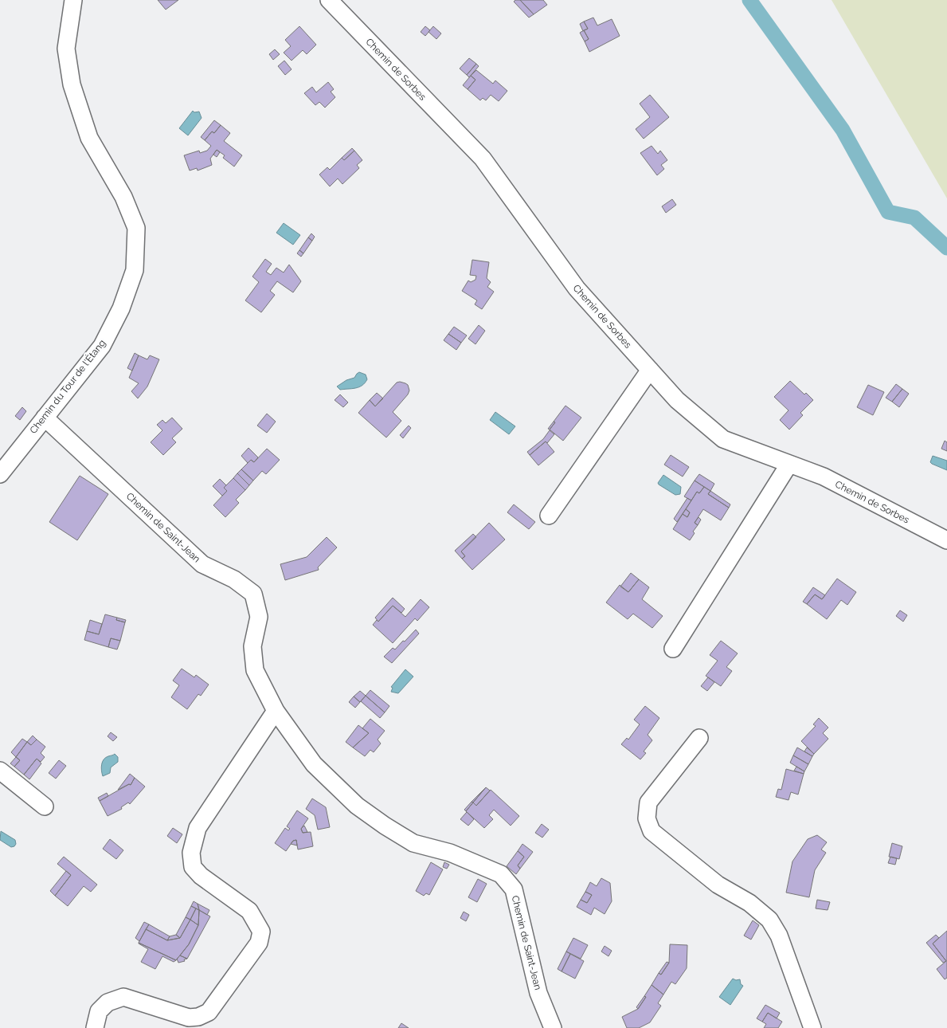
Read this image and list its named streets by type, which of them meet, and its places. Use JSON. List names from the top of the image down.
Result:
{
  "streets": {
    "street": ["Chemin de Sorbes", "Chemin du Tour de l'Étang", "Chemin de Saint-Jean"]
  },
  "crossings": [
    ["Chemin du Tour de l'Étang", "Chemin de Saint-Jean"]
  ]
}
